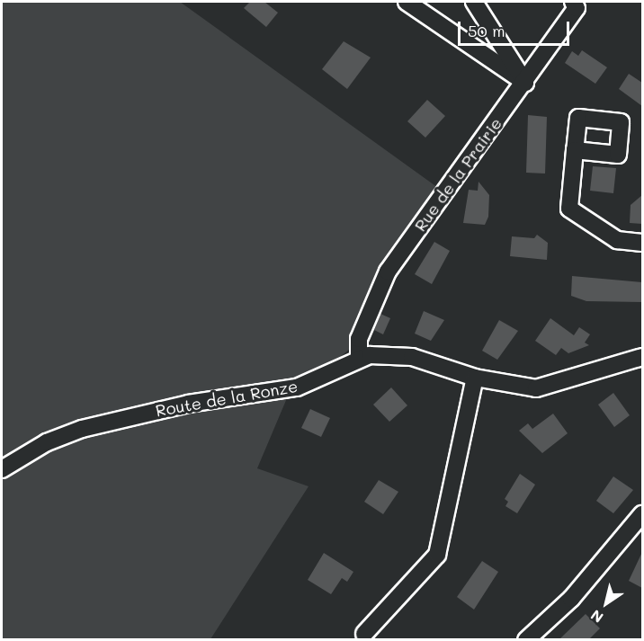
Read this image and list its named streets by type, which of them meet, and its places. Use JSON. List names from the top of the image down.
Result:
{
  "streets": {
    "street": ["Rue de la Prairie", "Route de la Ronze"]
  },
  "crossings": [
    ["Rue de la Prairie", "Route de la Ronze"]
  ],
  "scale_bar": "50 m",
  "north": "bottom left"
}
